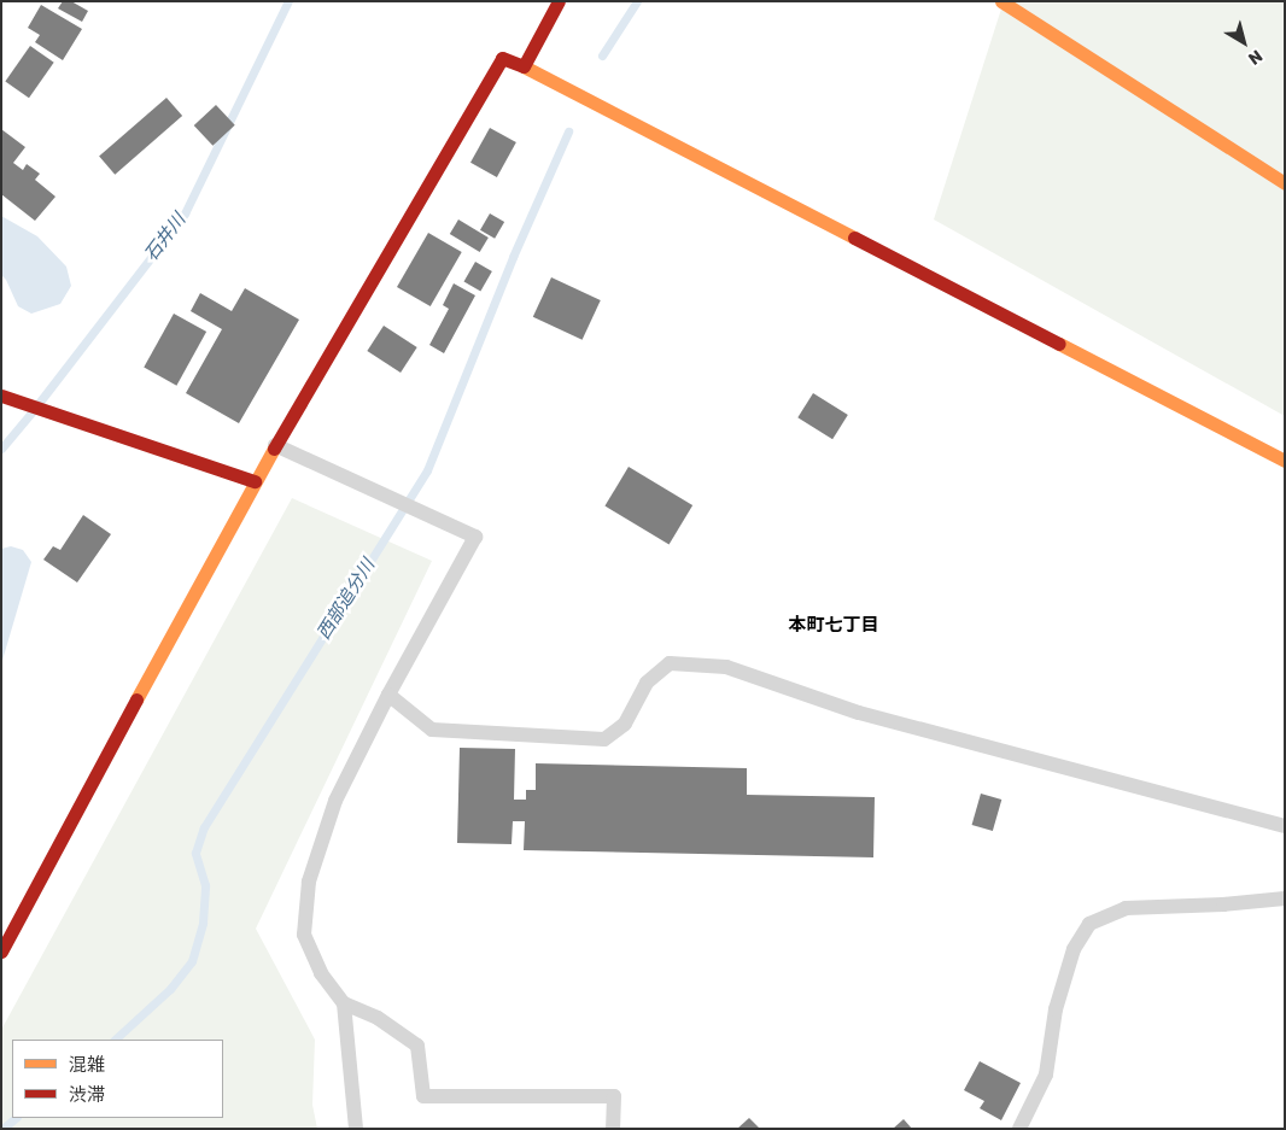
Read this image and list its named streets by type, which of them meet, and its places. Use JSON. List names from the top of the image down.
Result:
{
  "districts": ["本町七丁目"],
  "water": ["石井川", "西部追分川"],
  "legend": ["混雑", "渋滞"],
  "north": "bottom right"
}
